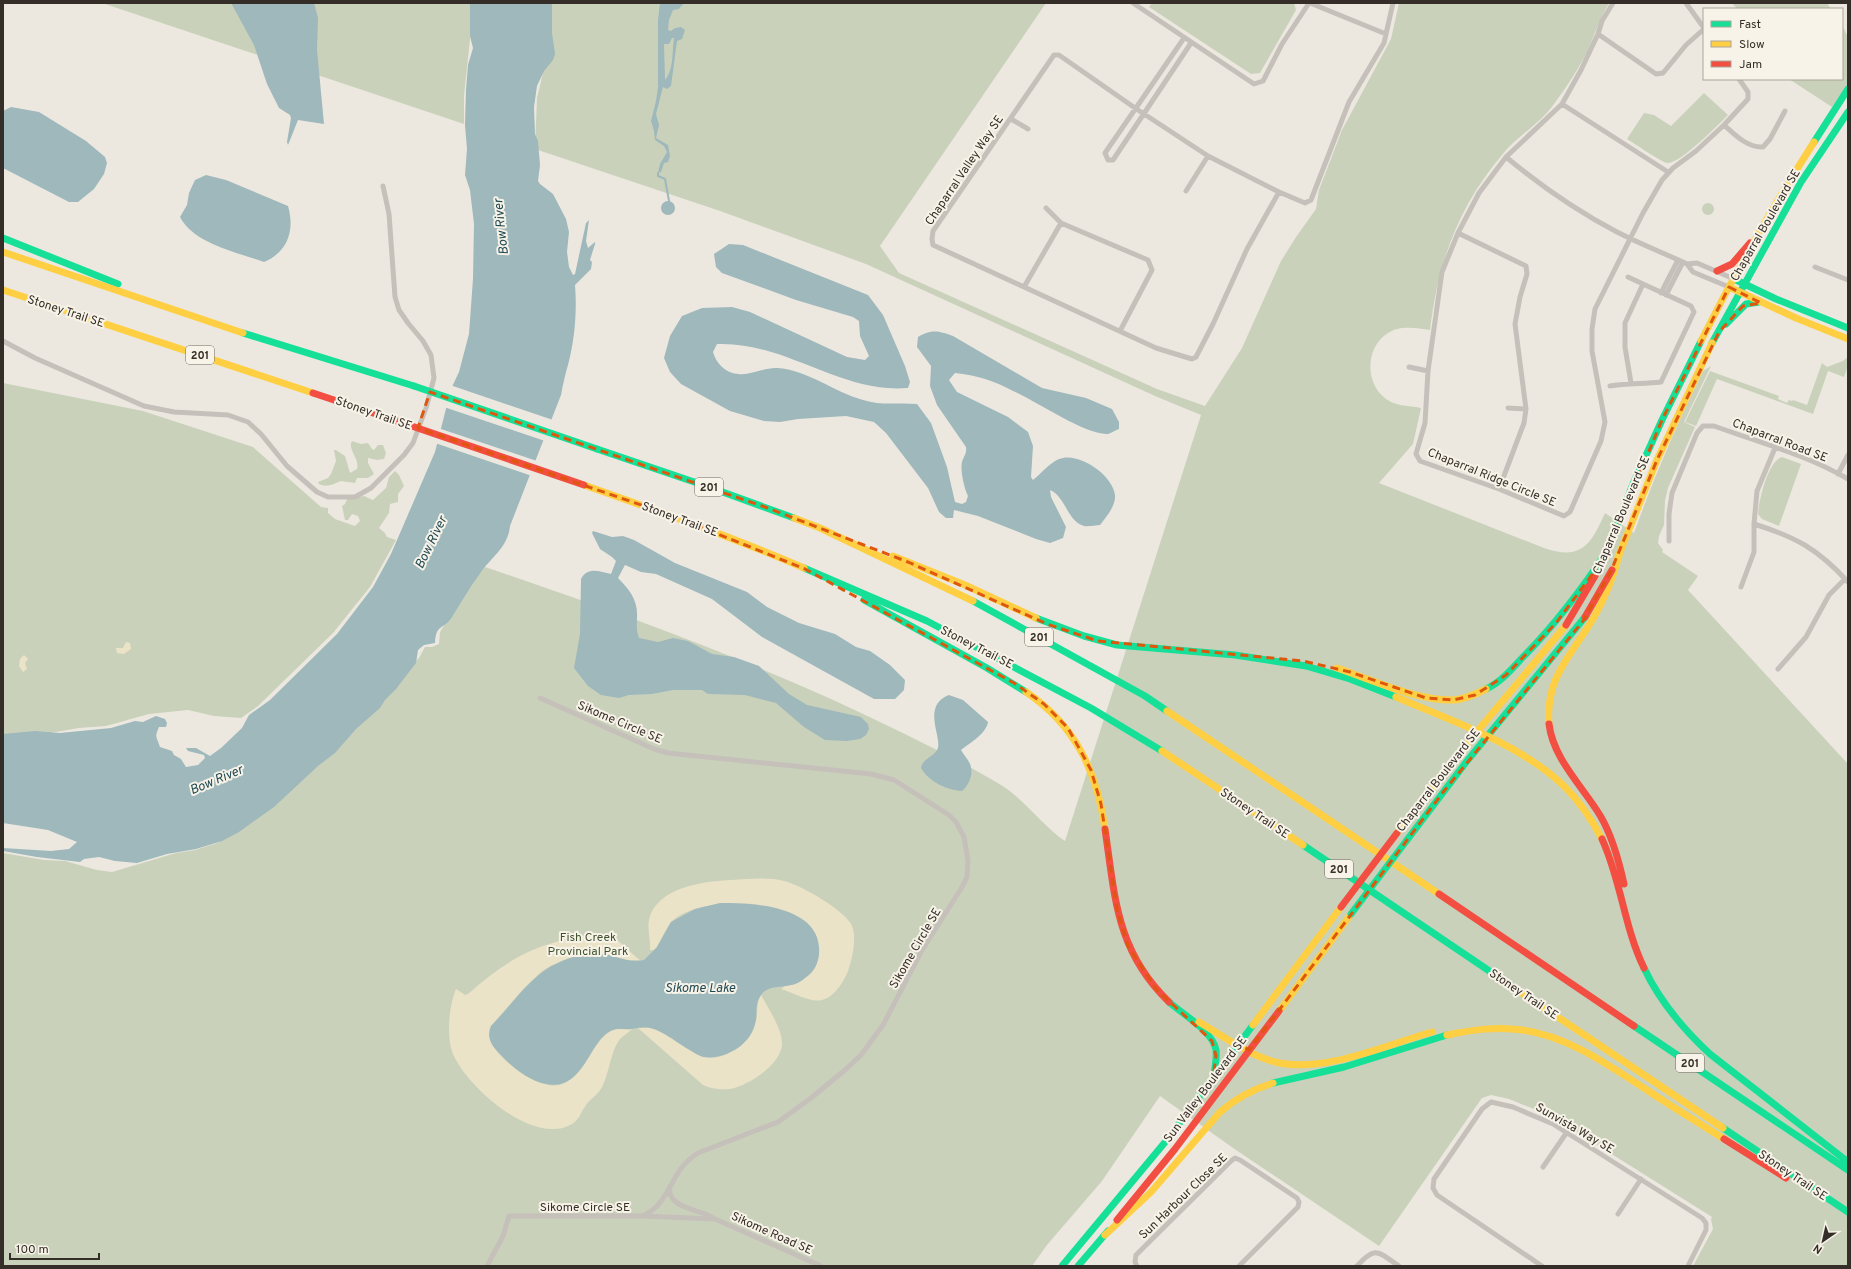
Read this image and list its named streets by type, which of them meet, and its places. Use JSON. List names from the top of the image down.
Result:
{
  "streets": {
    "main road": [
      "Chaparral Boulevard SE",
      "Stoney Trail SE",
      "201",
      "Sun Valley Boulevard SE"
    ],
    "street": [
      "Chaparral Valley Way SE",
      "Chaparral Road SE",
      "Chaparral Ridge Circle SE",
      "Sikome Circle SE",
      "Sunvista Way SE",
      "Sun Harbour Close SE",
      "Sikome Road SE"
    ]
  },
  "crossings": [
    ["Chaparral Boulevard SE", "Sun Valley Boulevard SE"],
    ["Sikome Circle SE", "Sikome Road SE"]
  ],
  "water": ["Bow River", "Sikome Lake"],
  "parks": ["Fish Creek Provincial Park"],
  "legend": ["Fast", "Slow", "Jam"],
  "scale_bar": "100 m",
  "north": "bottom left"
}
